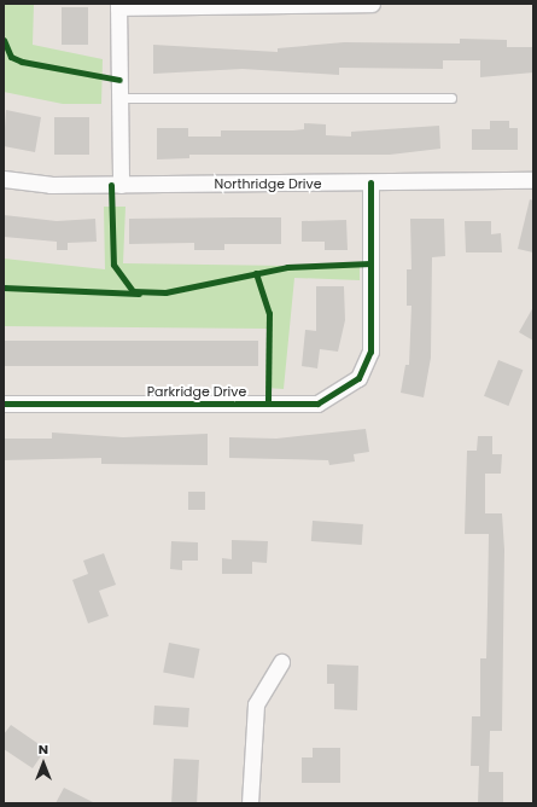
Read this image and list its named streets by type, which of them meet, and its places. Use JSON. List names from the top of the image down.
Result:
{
  "streets": {
    "street": ["Northridge Drive", "Parkridge Drive"]
  },
  "crossings": [
    ["Northridge Drive", "Parkridge Drive"]
  ],
  "north": "top"
}
